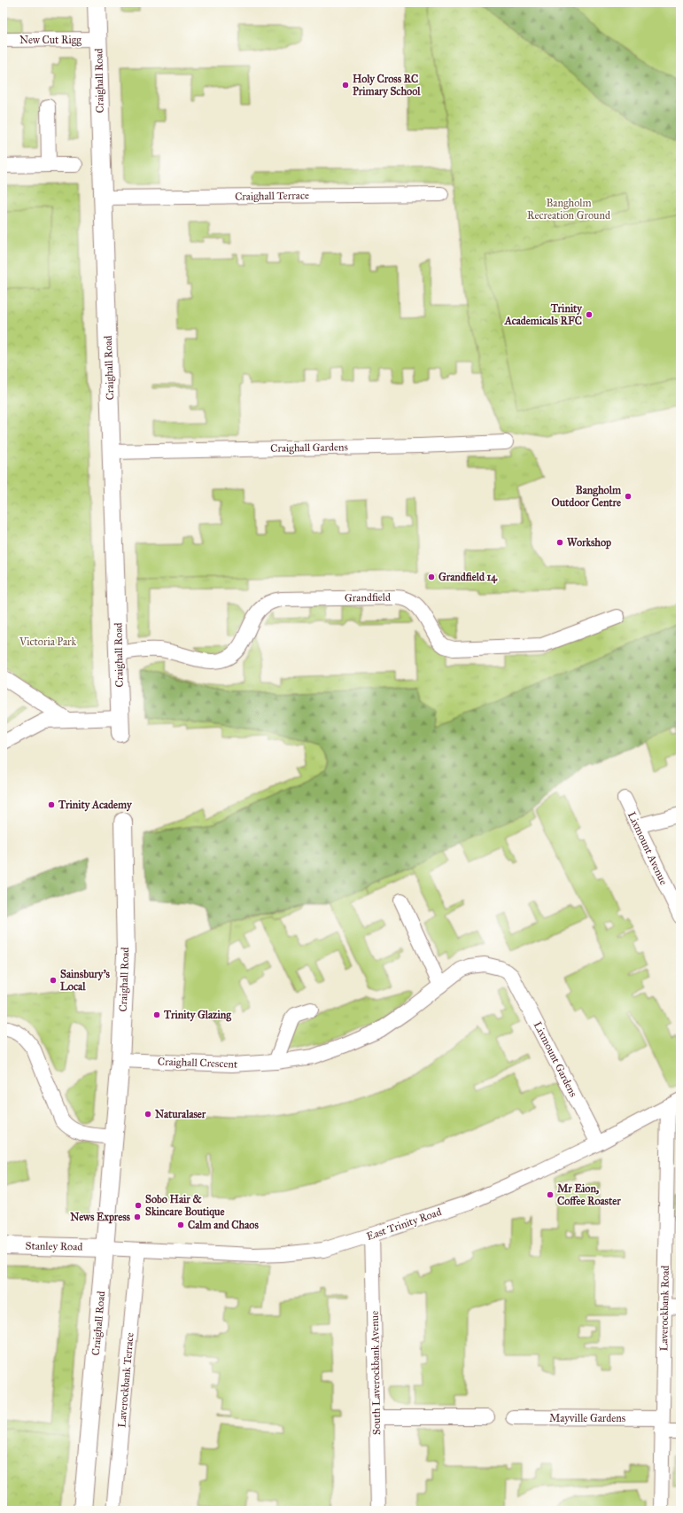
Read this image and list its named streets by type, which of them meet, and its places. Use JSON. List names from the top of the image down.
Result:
{
  "streets": {
    "street": [
      "New Cut Rigg",
      "Craighall Road",
      "Craighall Terrace",
      "Craighall Gardens",
      "Grandfield",
      "Lixmount Avenue",
      "Lixmount Gardens",
      "Craighall Crescent",
      "East Trinity Road",
      "Stanley Road",
      "Laverockbank Road",
      "South Laverockbank Avenue",
      "Laverockbank Terrace",
      "Mayville Gardens"
    ]
  },
  "crossings": [
    ["New Cut Rigg", "Craighall Road"],
    ["Craighall Road", "Craighall Terrace"],
    ["Craighall Road", "Craighall Gardens"],
    ["Craighall Road", "Grandfield"],
    ["Craighall Road", "Craighall Crescent"],
    ["Craighall Road", "East Trinity Road"],
    ["Craighall Road", "Stanley Road"],
    ["Lixmount Gardens", "Craighall Crescent"],
    ["Lixmount Gardens", "East Trinity Road"],
    ["East Trinity Road", "Stanley Road"],
    ["East Trinity Road", "Laverockbank Road"],
    ["East Trinity Road", "South Laverockbank Avenue"],
    ["East Trinity Road", "Laverockbank Terrace"],
    ["Laverockbank Road", "Mayville Gardens"]
  ],
  "parks": ["Bangholm Recreation Ground", "Victoria Park"],
  "places": [
    "Holy Cross RC Primary School",
    "Trinity Academicals RFC",
    "Bangholm Outdoor Centre",
    "Workshop",
    "Grandfield 14",
    "Trinity Academy",
    "Sainsbury's Local",
    "Trinity Glazing",
    "Naturalaser",
    "Mr Eion, Coffee Roaster",
    "Sobo Hair & Skincare Boutique",
    "News Express",
    "Calm and Chaos"
  ]
}
